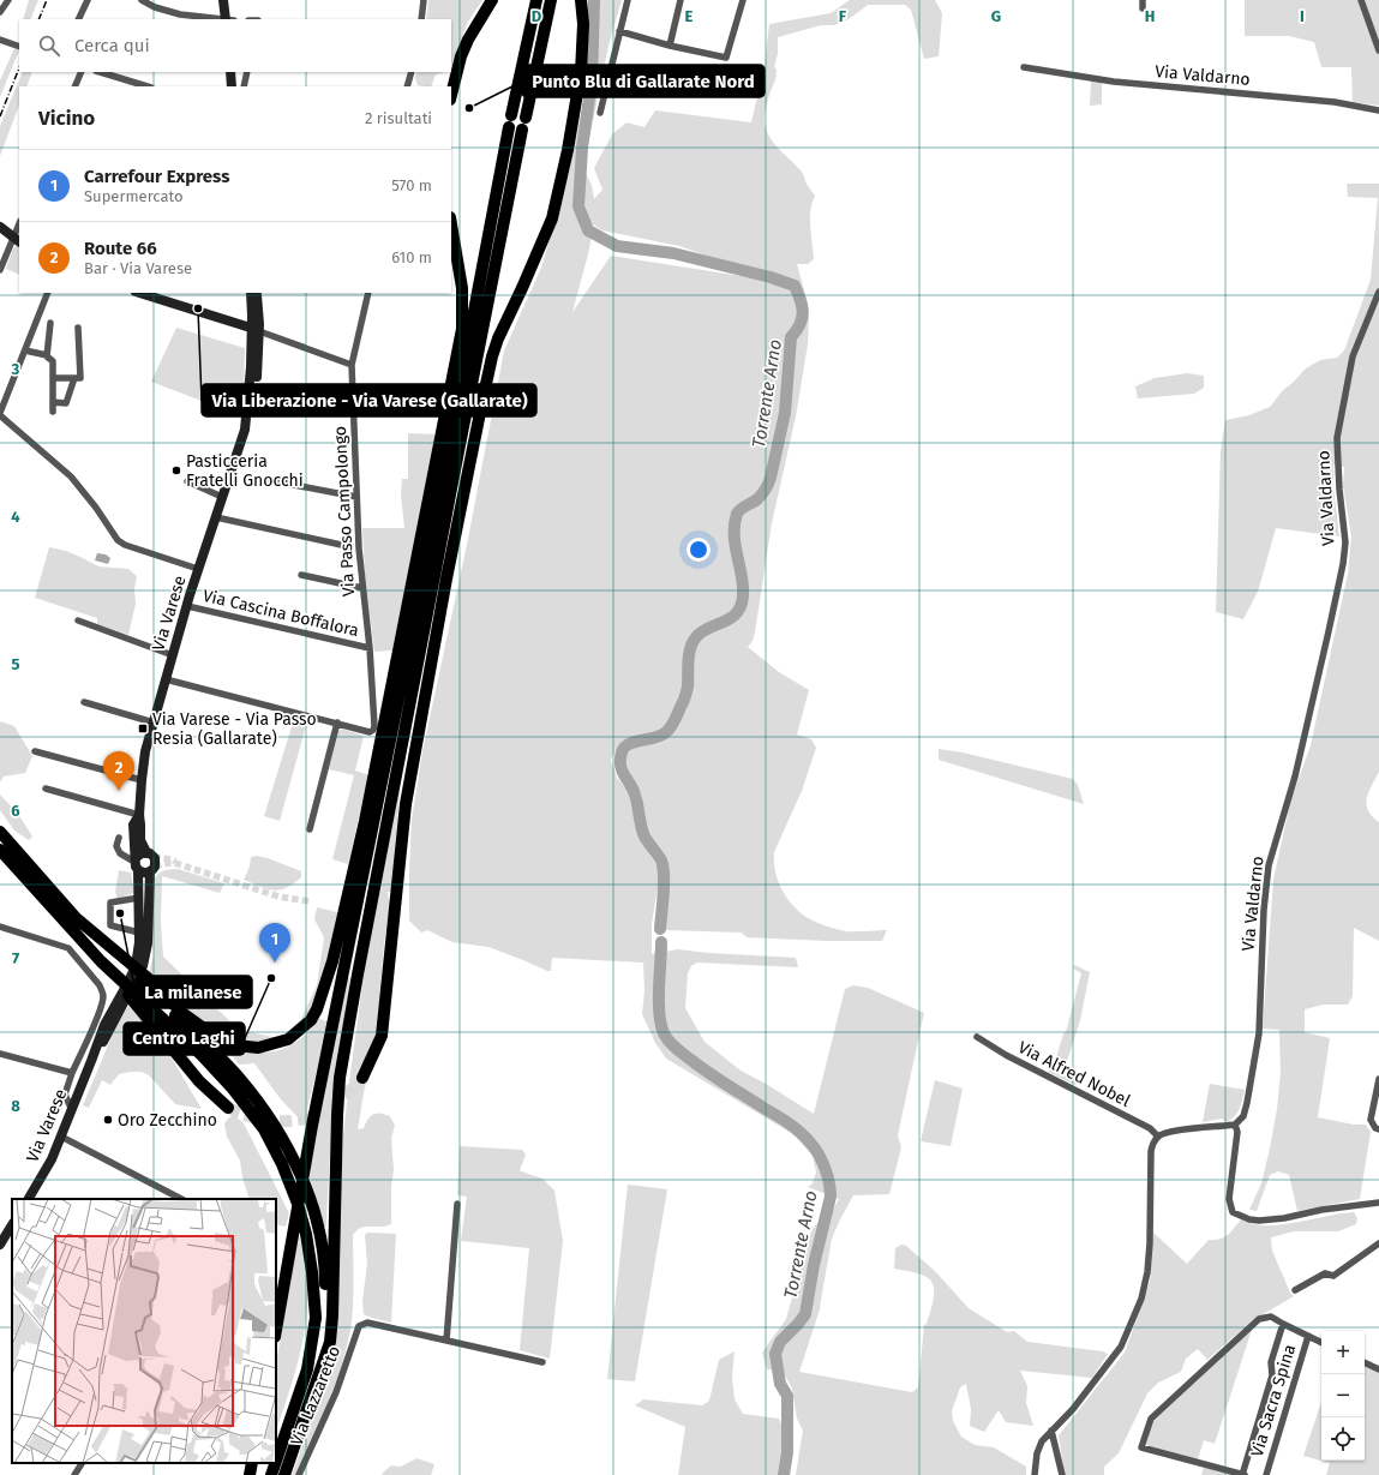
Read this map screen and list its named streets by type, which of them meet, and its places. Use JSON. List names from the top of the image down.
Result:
{
  "streets": {
    "main road": ["Via Varese"],
    "street": [
      "Via Valdarno",
      "Via Passo Campolongo",
      "Via Cascina Boffalora",
      "Via Alfred Nobel",
      "Via Lazzaretto",
      "Via Sacra Spina"
    ]
  },
  "crossings": [
    ["Via Passo Campolongo", "Via Cascina Boffalora"],
    ["Via Varese", "Via Cascina Boffalora"]
  ],
  "water": ["Torrente Arno"],
  "places": {
    "other": [
      "Punto Blu di Gallarate Nord",
      "Via Liberazione - Via Varese (Gallarate)",
      "Pasticceria Fratelli Gnocchi",
      "La milanese",
      "Centro Laghi",
      "Oro Zecchino"
    ],
    "transit": ["Via Varese - Via Passo Resia (Gallarate)"]
  },
  "page": {
    "search": "Cerca qui",
    "heading": ["Vicino", "2 risultati"],
    "list": [
      {
        "mark": "1",
        "name": "Carrefour Express",
        "note": "Supermercato",
        "value": "570 m"
      },
      {
        "mark": "2",
        "name": "Route 66",
        "note": "Bar · Via Varese",
        "value": "610 m"
      }
    ],
    "pins": ["2", "1"],
    "map_buttons": ["+", "−"]
  },
  "grid": {
    "columns": [
      "D",
      "E",
      "F",
      "G",
      "H",
      "I"
    ],
    "rows": [
      "3",
      "4",
      "5",
      "6",
      "7",
      "8"
    ]
  }
}
